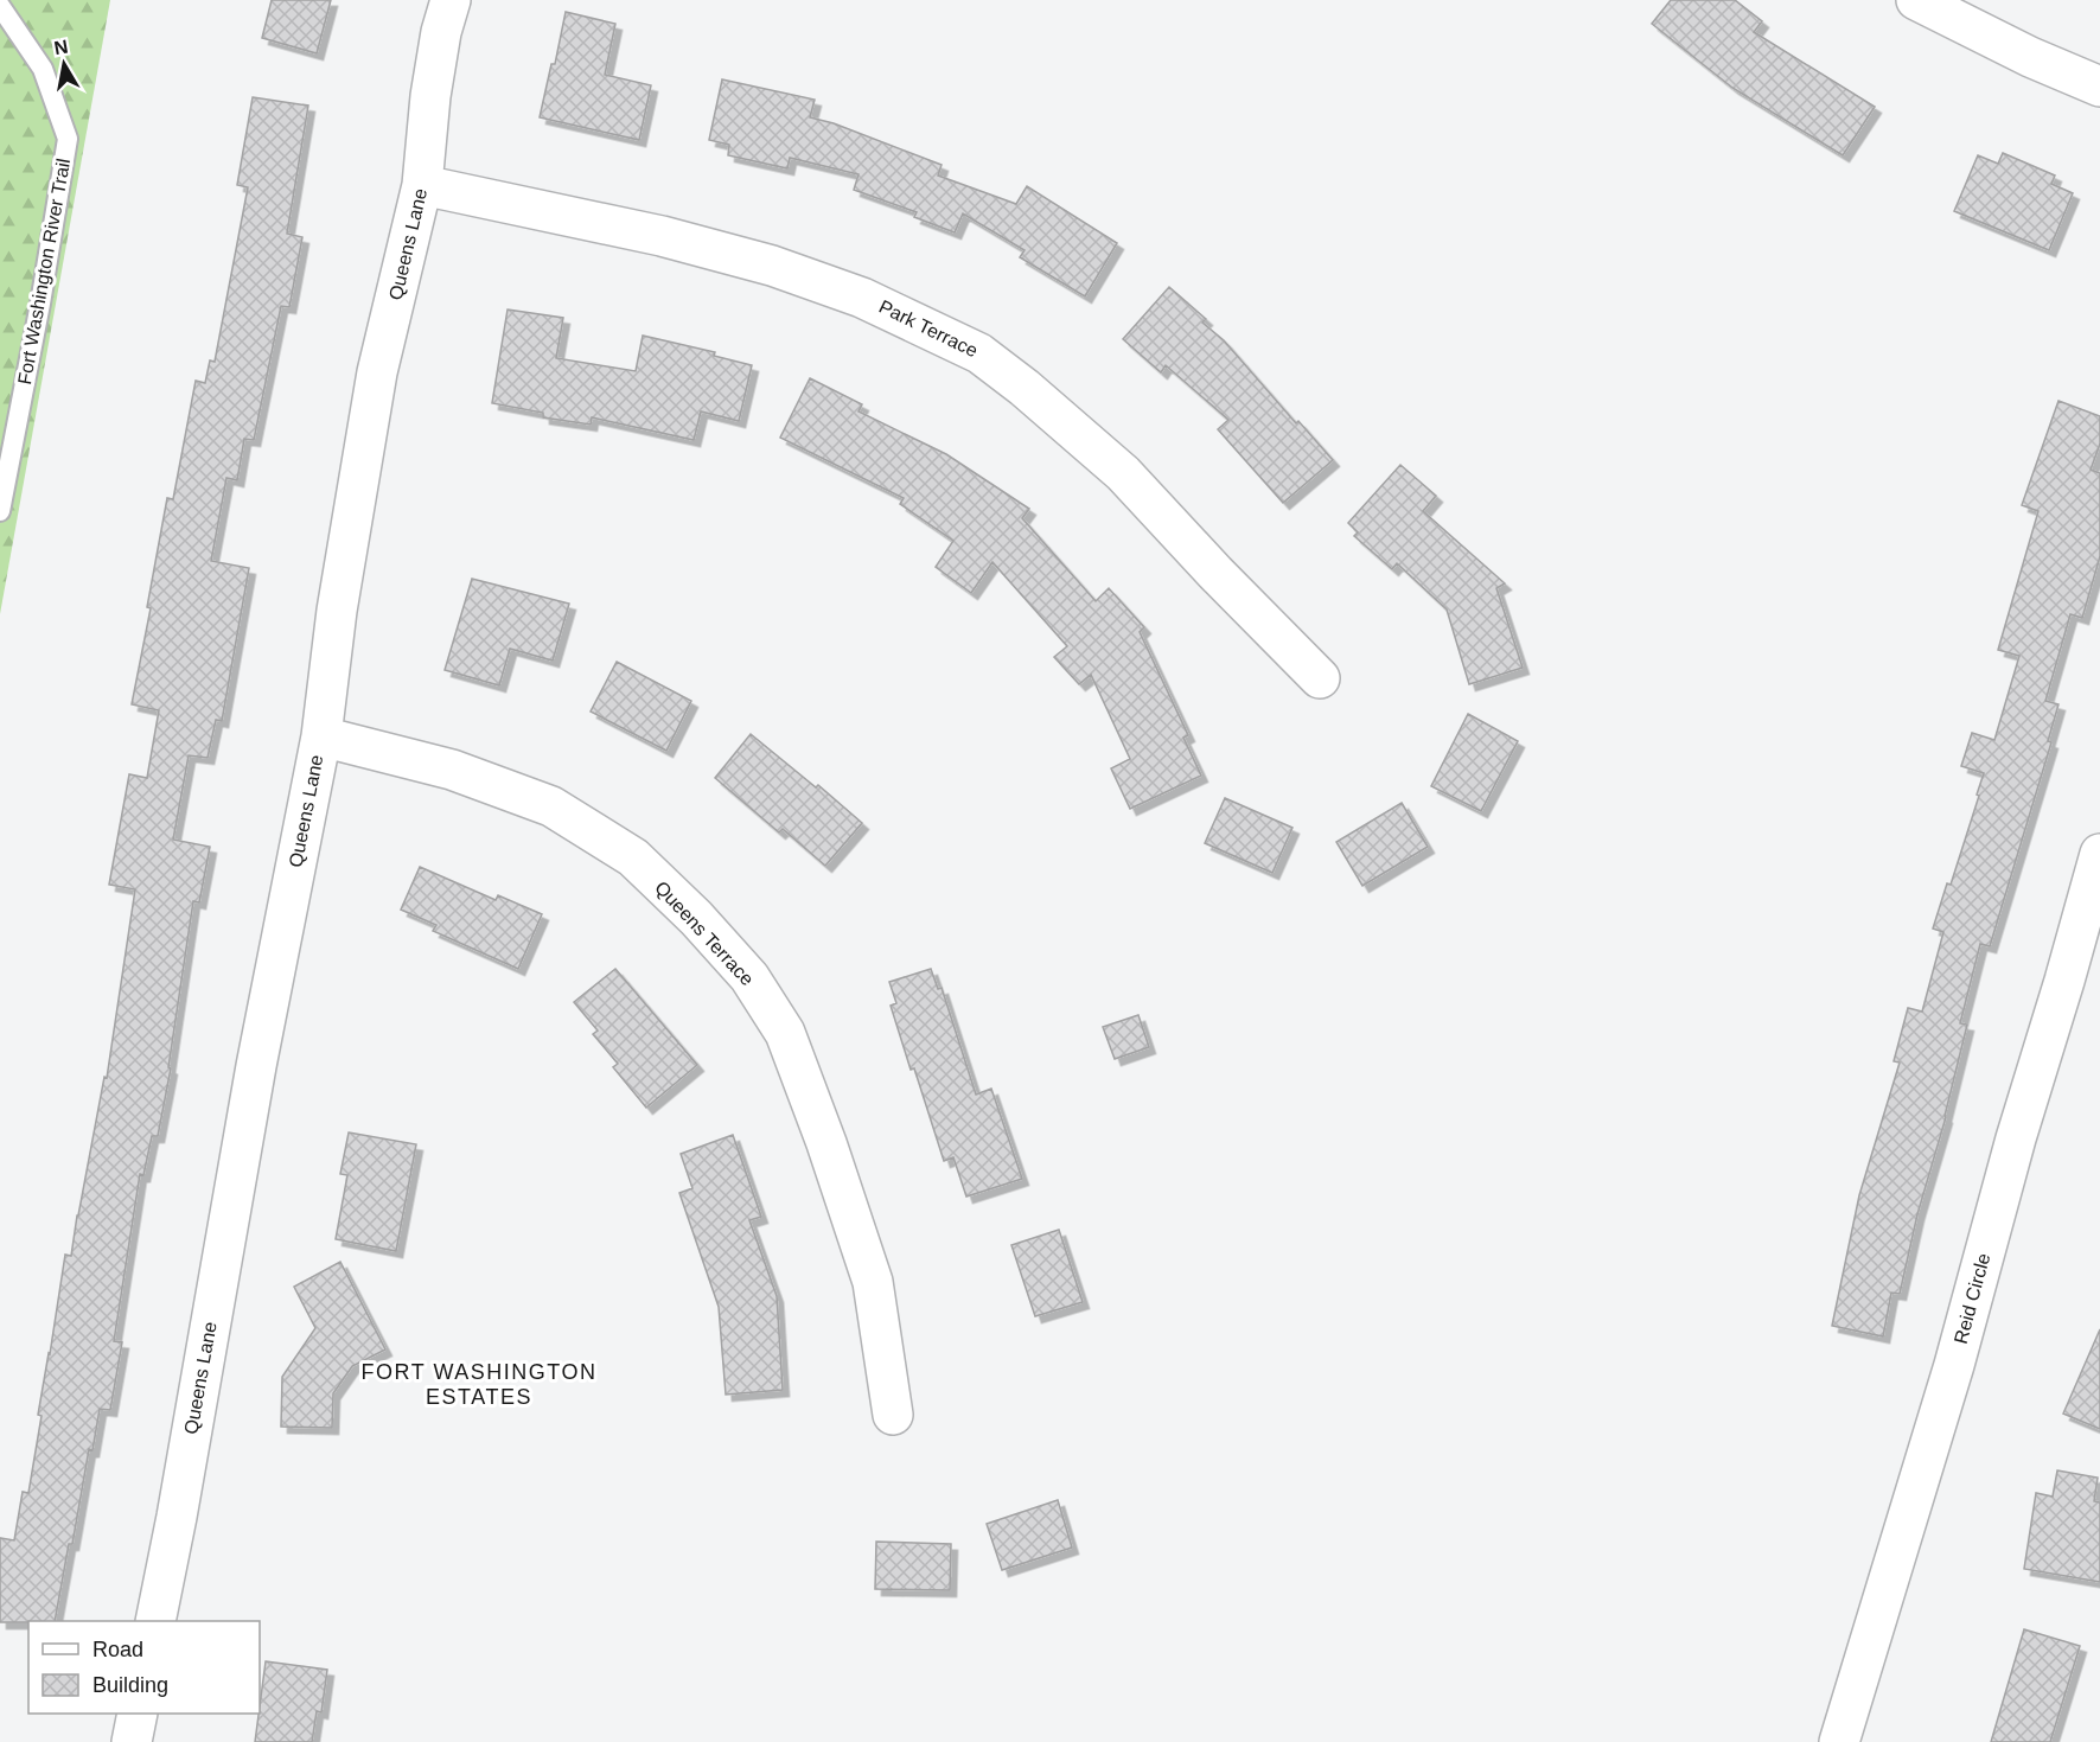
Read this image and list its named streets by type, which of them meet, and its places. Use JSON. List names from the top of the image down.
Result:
{
  "streets": {
    "street": [
      "Queens Lane",
      "Park Terrace",
      "Queens Terrace",
      "Reid Circle"
    ],
    "lane": ["Fort Washington River Trail"]
  },
  "crossings": [
    ["Queens Lane", "Park Terrace"],
    ["Queens Lane", "Queens Terrace"]
  ],
  "districts": ["FORT WASHINGTON ESTATES"],
  "legend": ["Road", "Building"],
  "north": "top"
}
